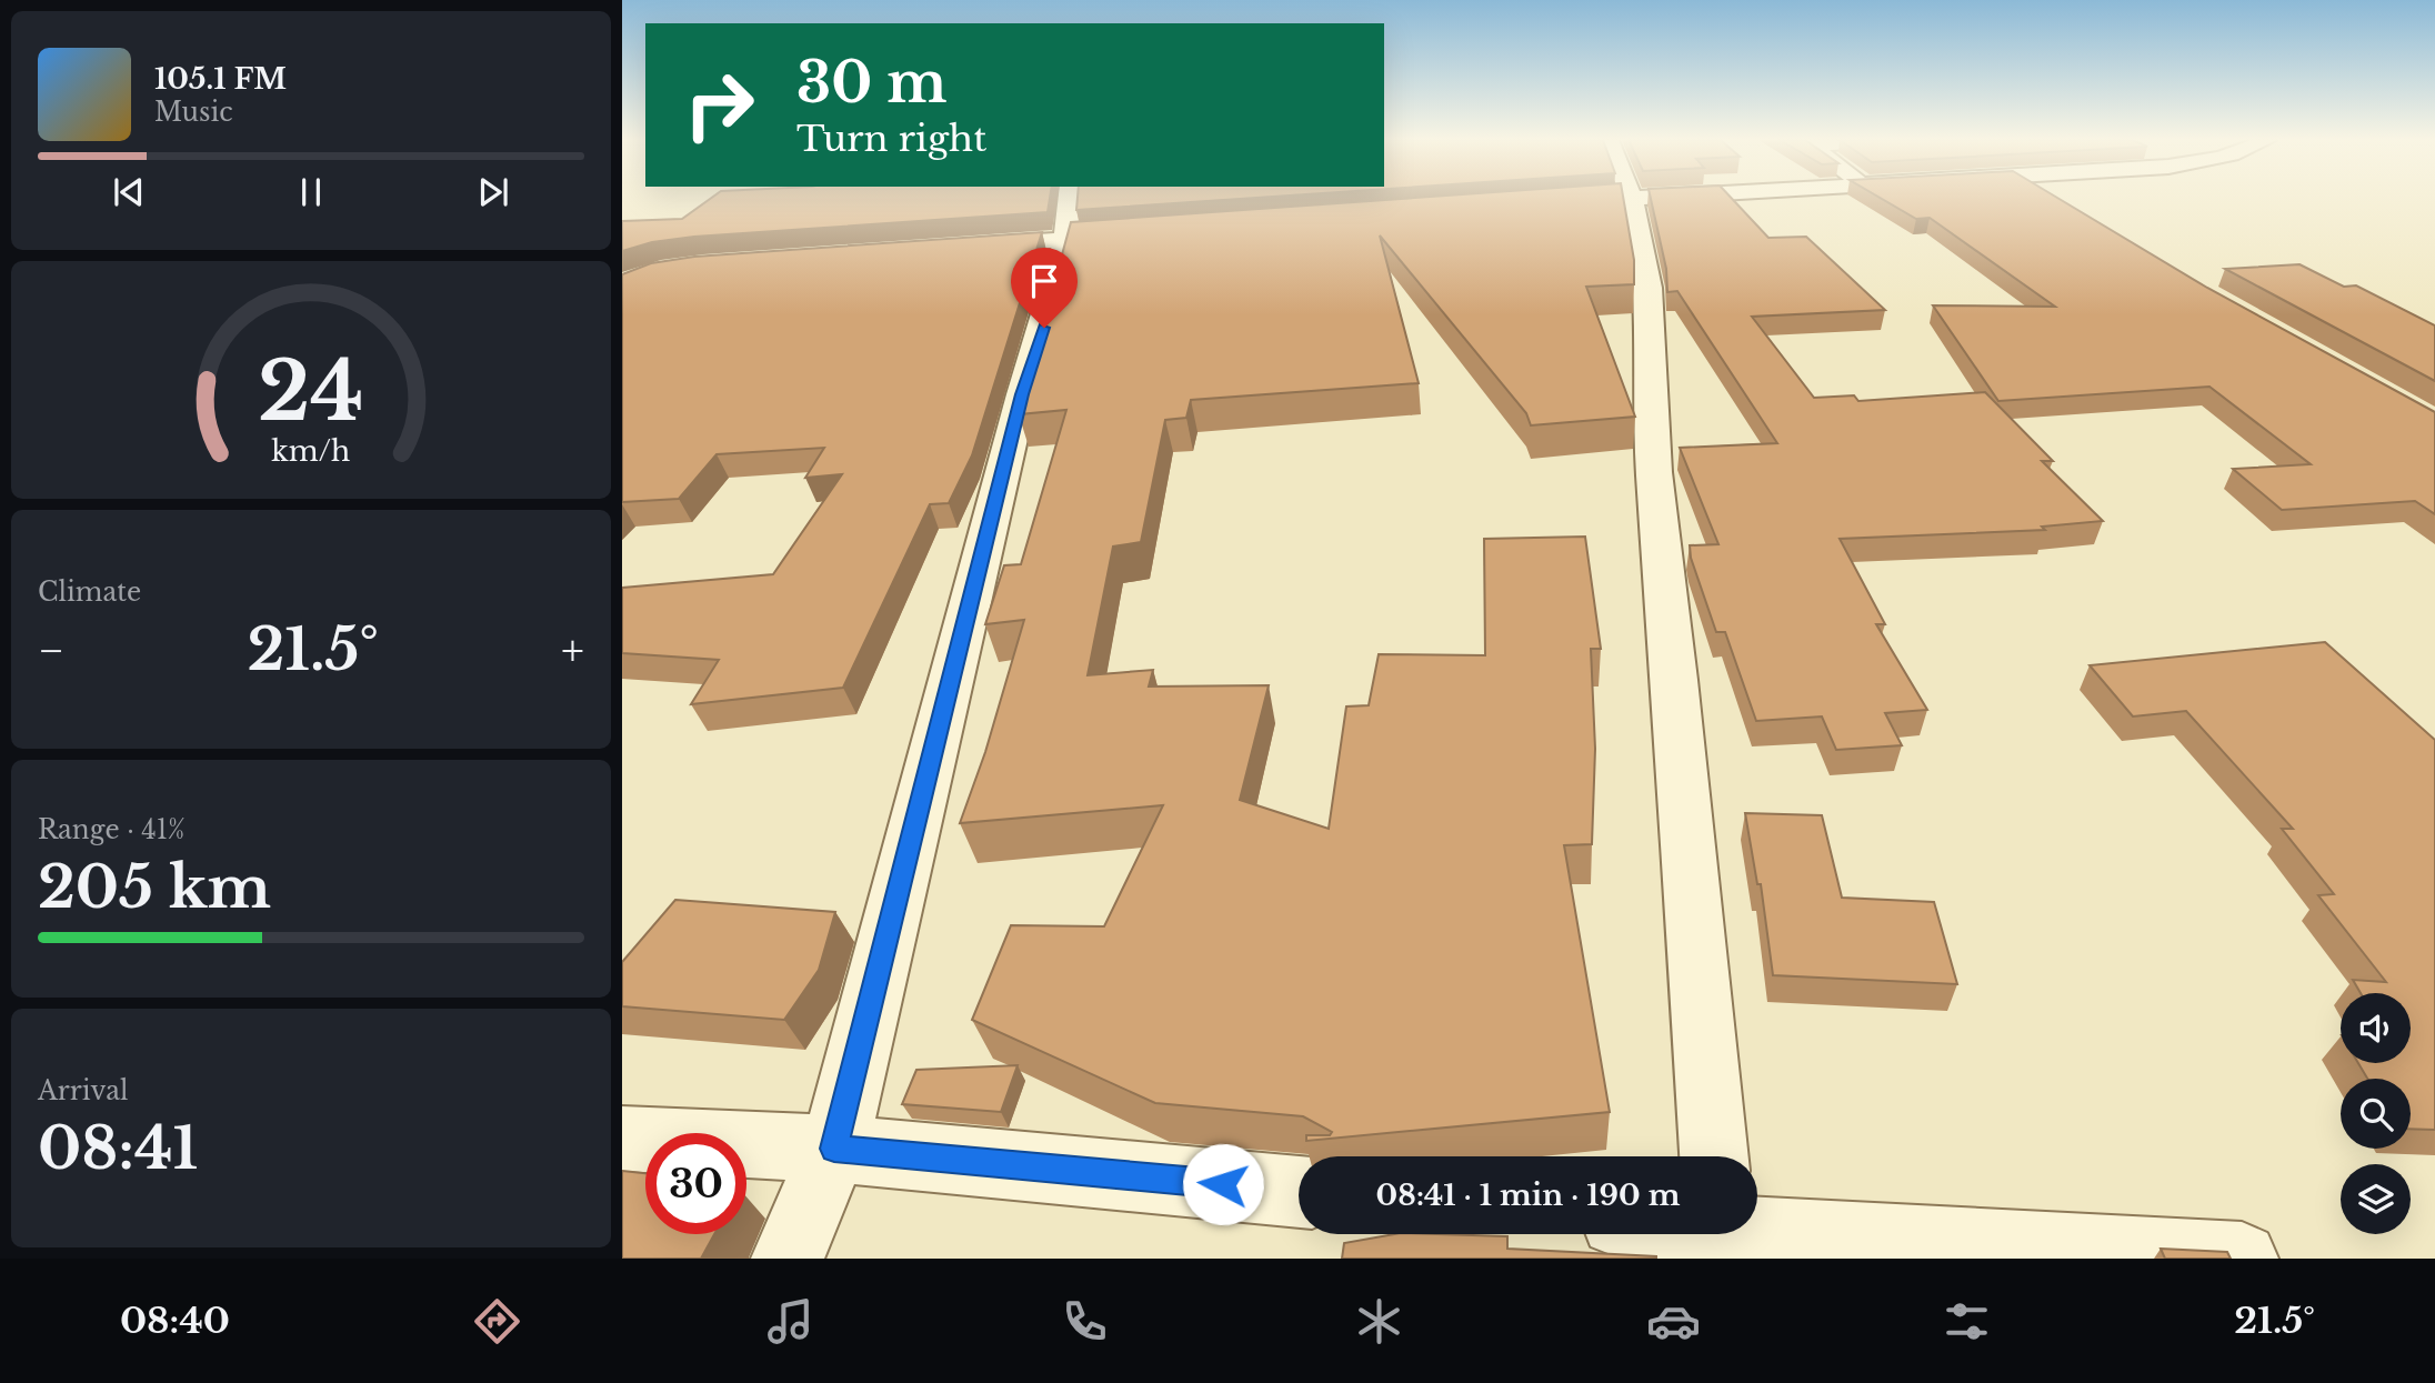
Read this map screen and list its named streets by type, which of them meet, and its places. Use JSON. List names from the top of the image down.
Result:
{
  "page": {
    "turn": ["30 m", "Turn right"],
    "song": ["105.1 FM", "Music"],
    "tile": [
      "Climate",
      ["Range · 41%", "205 km"],
      ["Arrival", "08:41"]
    ],
    "heat": ["−", "21.5°", "+"],
    "limit": "30",
    "trip": "08:41 · 1 min · 190 m",
    "tabs": ["08:40", "21.5°"],
    "gauge": ["24", "km/h"]
  }
}
